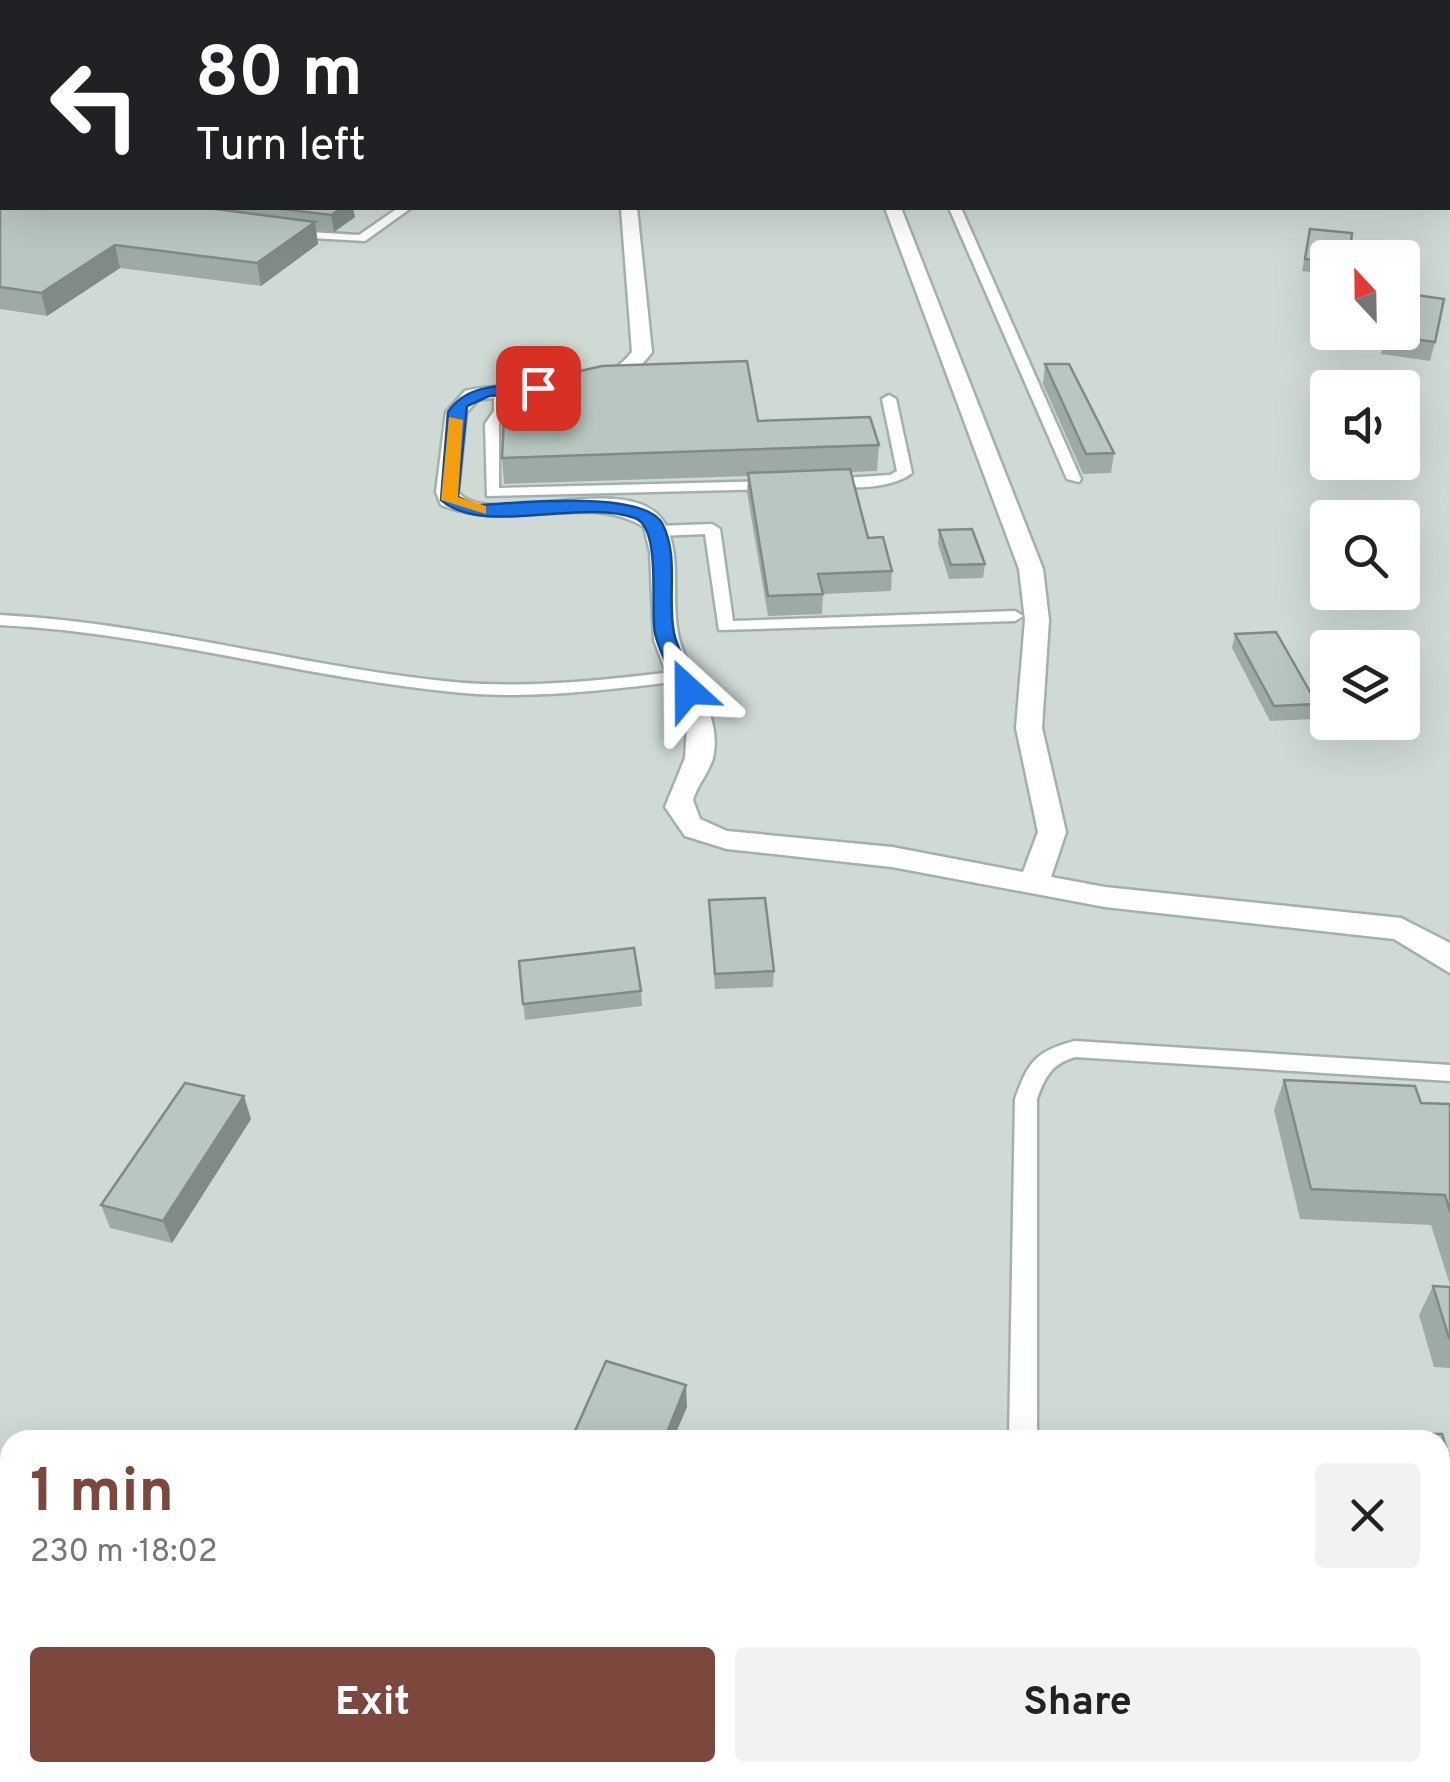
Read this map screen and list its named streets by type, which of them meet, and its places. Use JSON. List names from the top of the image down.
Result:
{
  "north": "top",
  "page": {
    "turn": ["80 m", "Turn left"],
    "heading": ["1 min", "230 m · 18:02"],
    "buttons": ["Exit", "Share"]
  }
}
